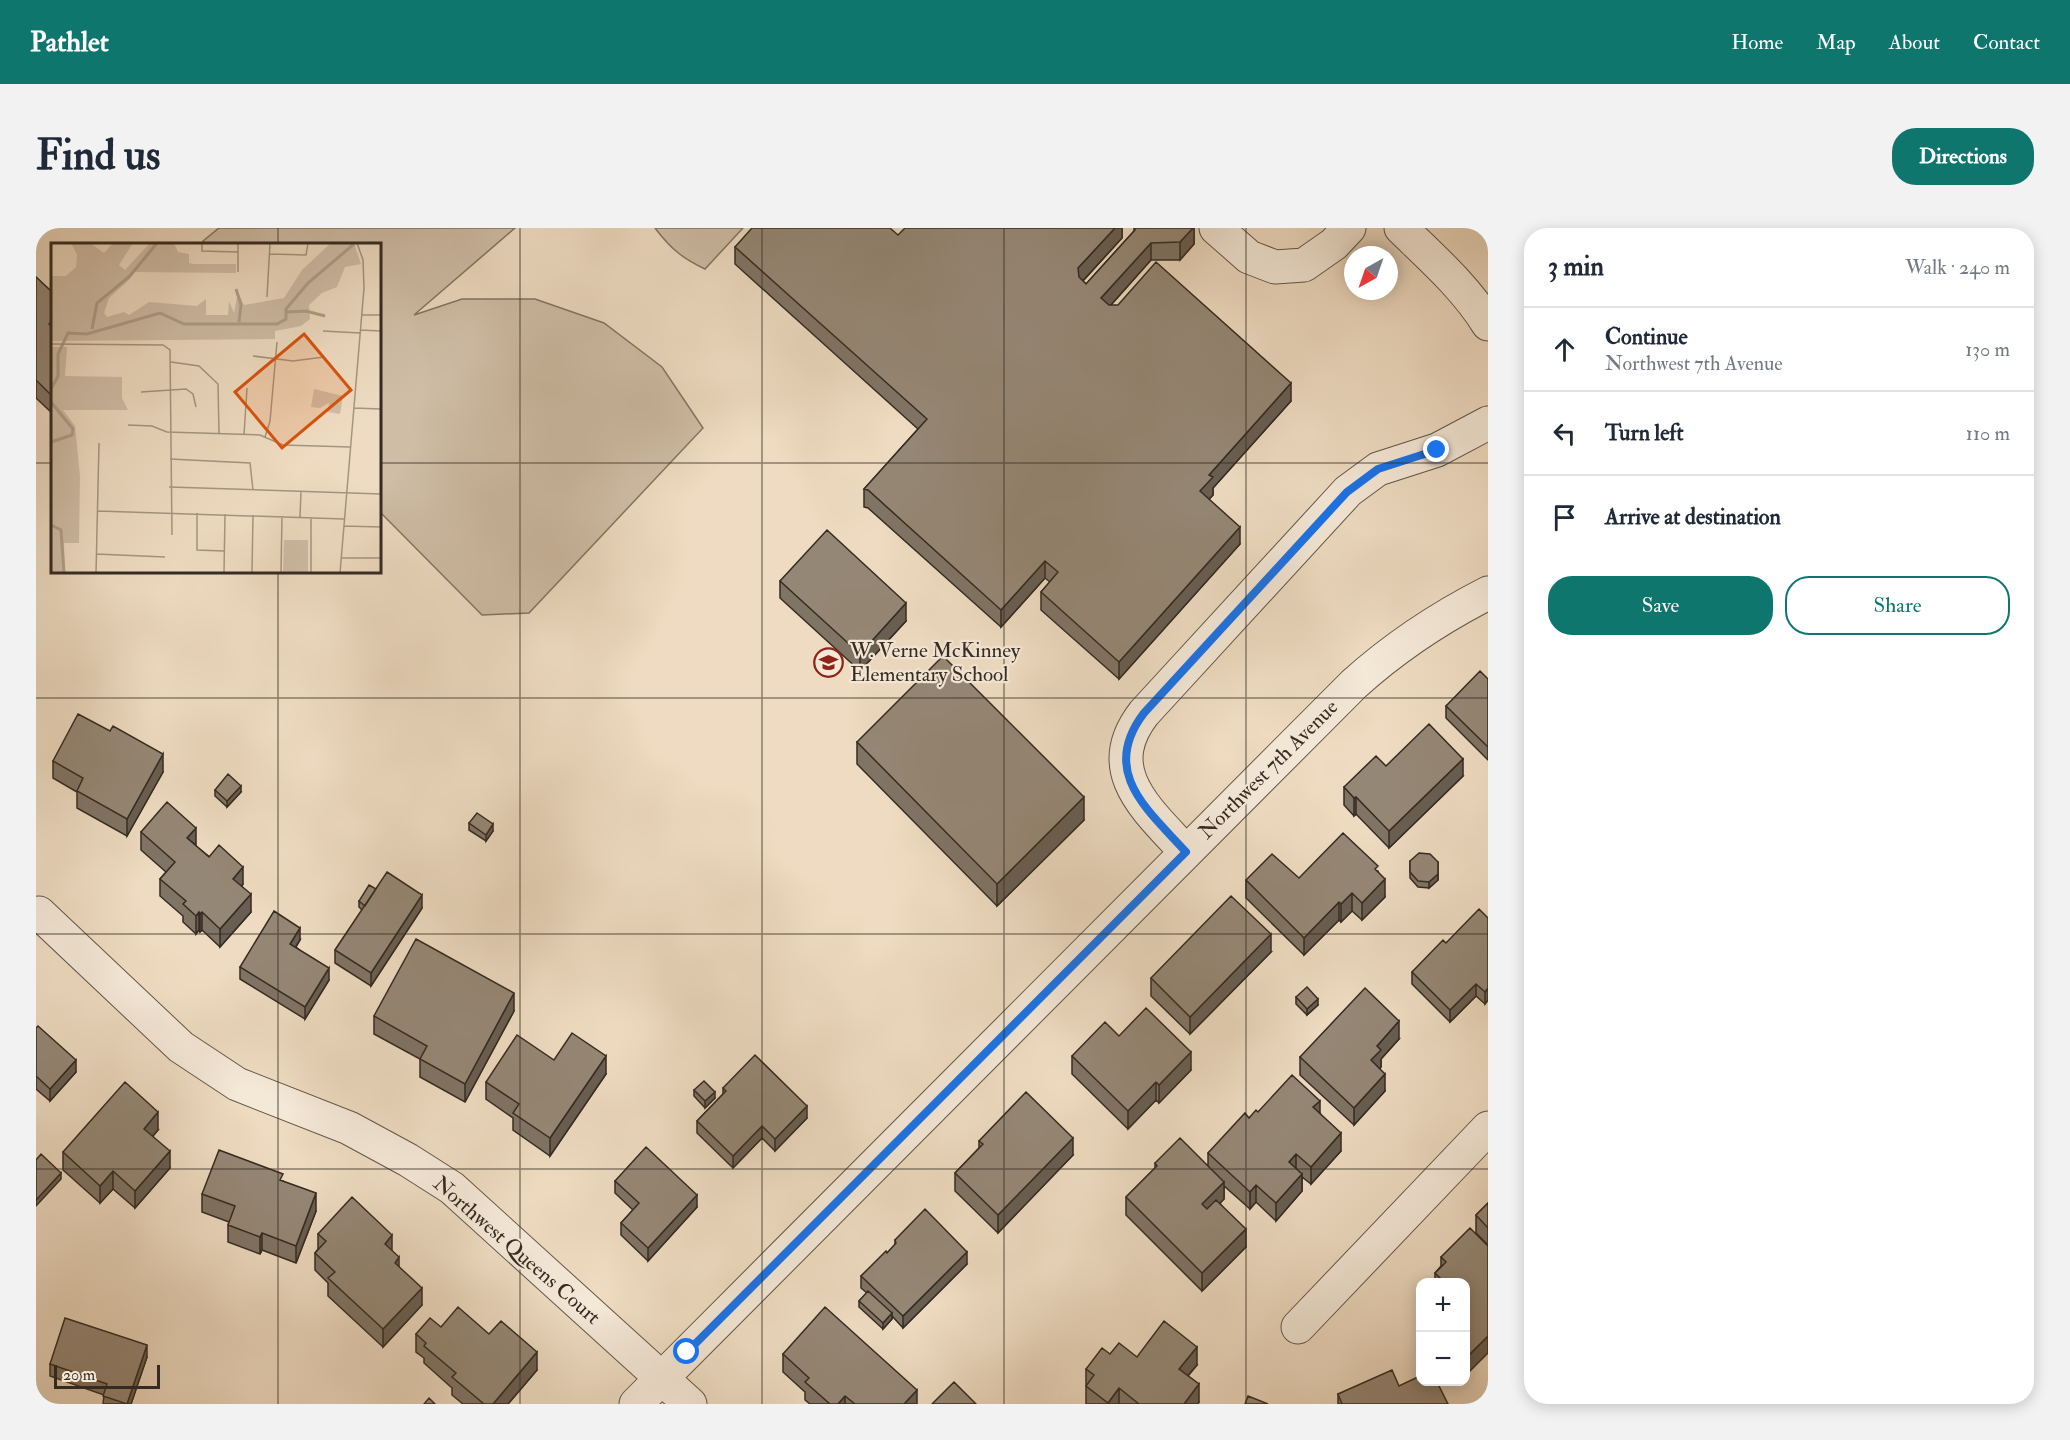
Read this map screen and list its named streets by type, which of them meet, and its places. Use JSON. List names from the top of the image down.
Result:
{
  "streets": {
    "street": ["Northwest 7th Avenue", "Northwest Queens Court"]
  },
  "crossings": [
    ["Northwest 7th Avenue", "Northwest Queens Court"]
  ],
  "places": {
    "school or university": ["W. Verne McKinney Elementary School"]
  },
  "scale_bar": "20 m",
  "north": "bottom left",
  "page": {
    "header": "Pathlet",
    "nav": [
      "Home",
      "Map",
      "About",
      "Contact"
    ],
    "buttons": [
      "Directions",
      ["Save", "Share"]
    ],
    "title": "Find us",
    "heading": ["3 min", "Walk · 240 m"],
    "list": [
      ["Continue", "Northwest 7th Avenue", "130 m"],
      ["Turn left", "110 m"],
      "Arrive at destination"
    ],
    "map_buttons": ["+", "−"],
    "scale": "20 m"
  }
}
